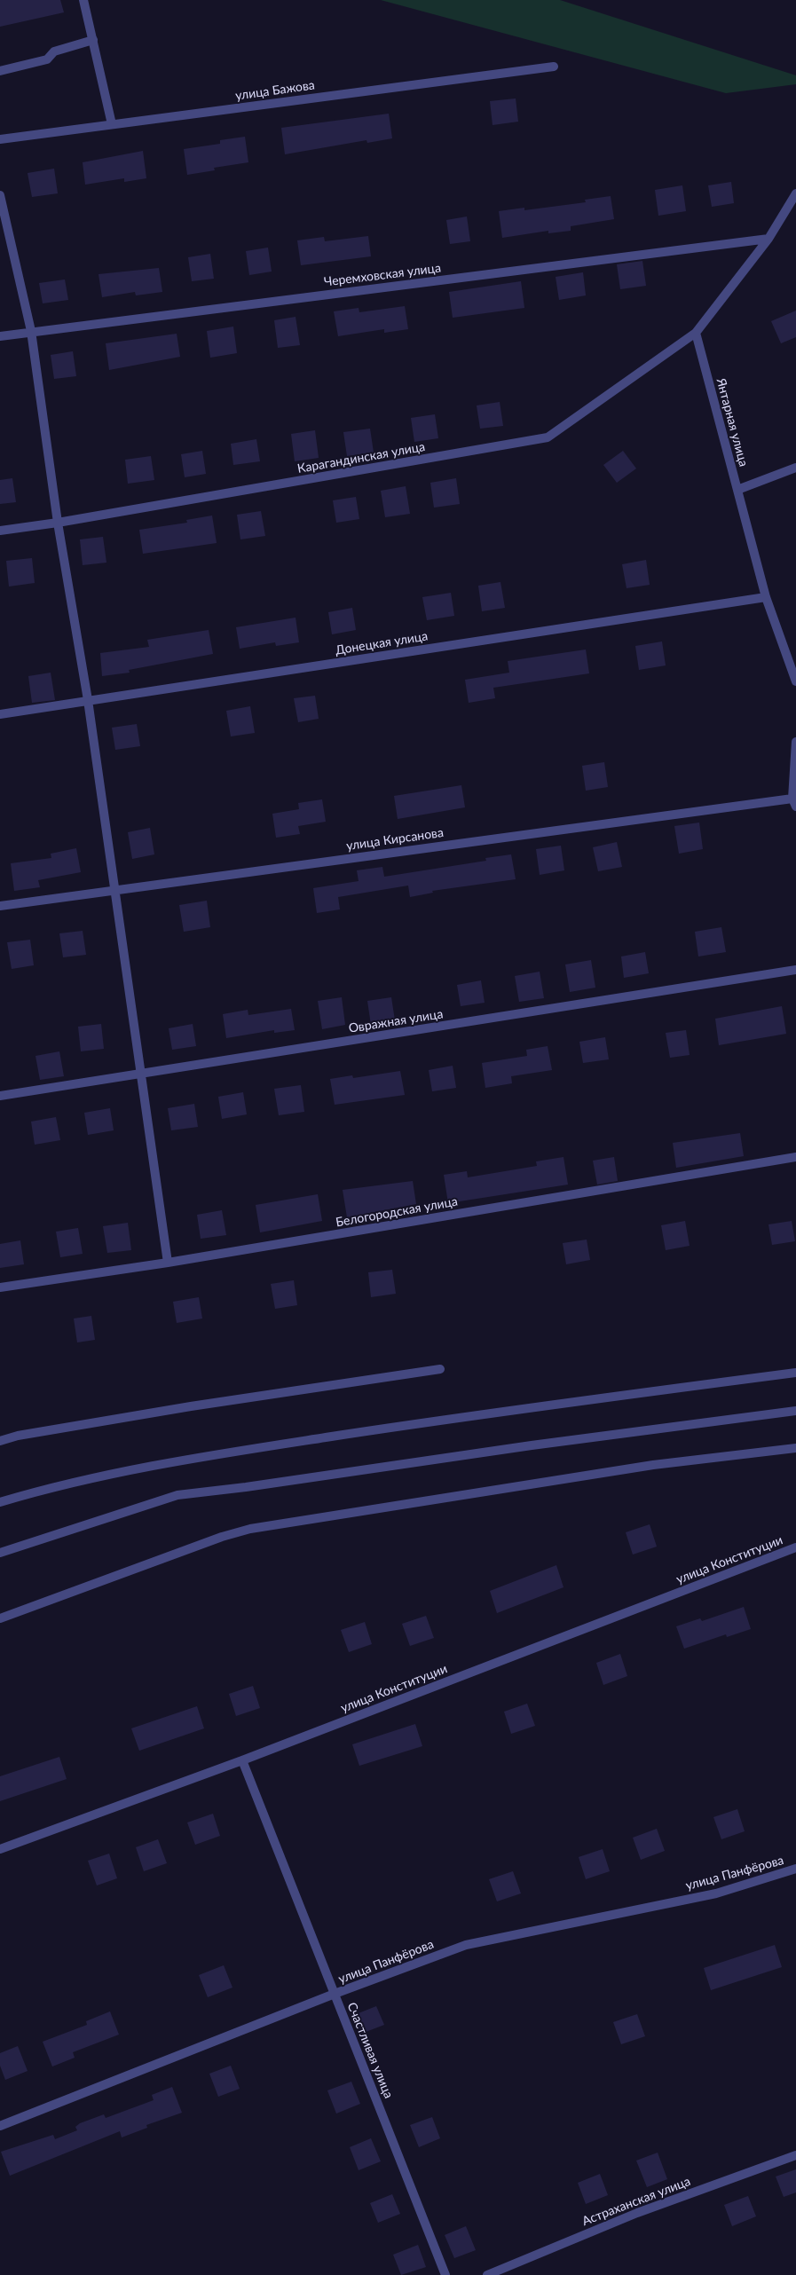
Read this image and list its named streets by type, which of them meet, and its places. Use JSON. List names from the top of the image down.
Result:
{
  "streets": {
    "street": [
      "улица Бажова",
      "Черемховская улица",
      "Янтарная улица",
      "Карагандинская улица",
      "Донецкая улица",
      "улица Кирсанова",
      "Овражная улица",
      "Белогородская улица",
      "улица Конституции",
      "улица Панфёрова",
      "Счастливая улица",
      "Астраханская улица"
    ]
  },
  "crossings": [
    ["Янтарная улица", "Карагандинская улица"],
    ["Янтарная улица", "Донецкая улица"],
    ["улица Конституции", "Счастливая улица"],
    ["улица Панфёрова", "Счастливая улица"]
  ]
}
